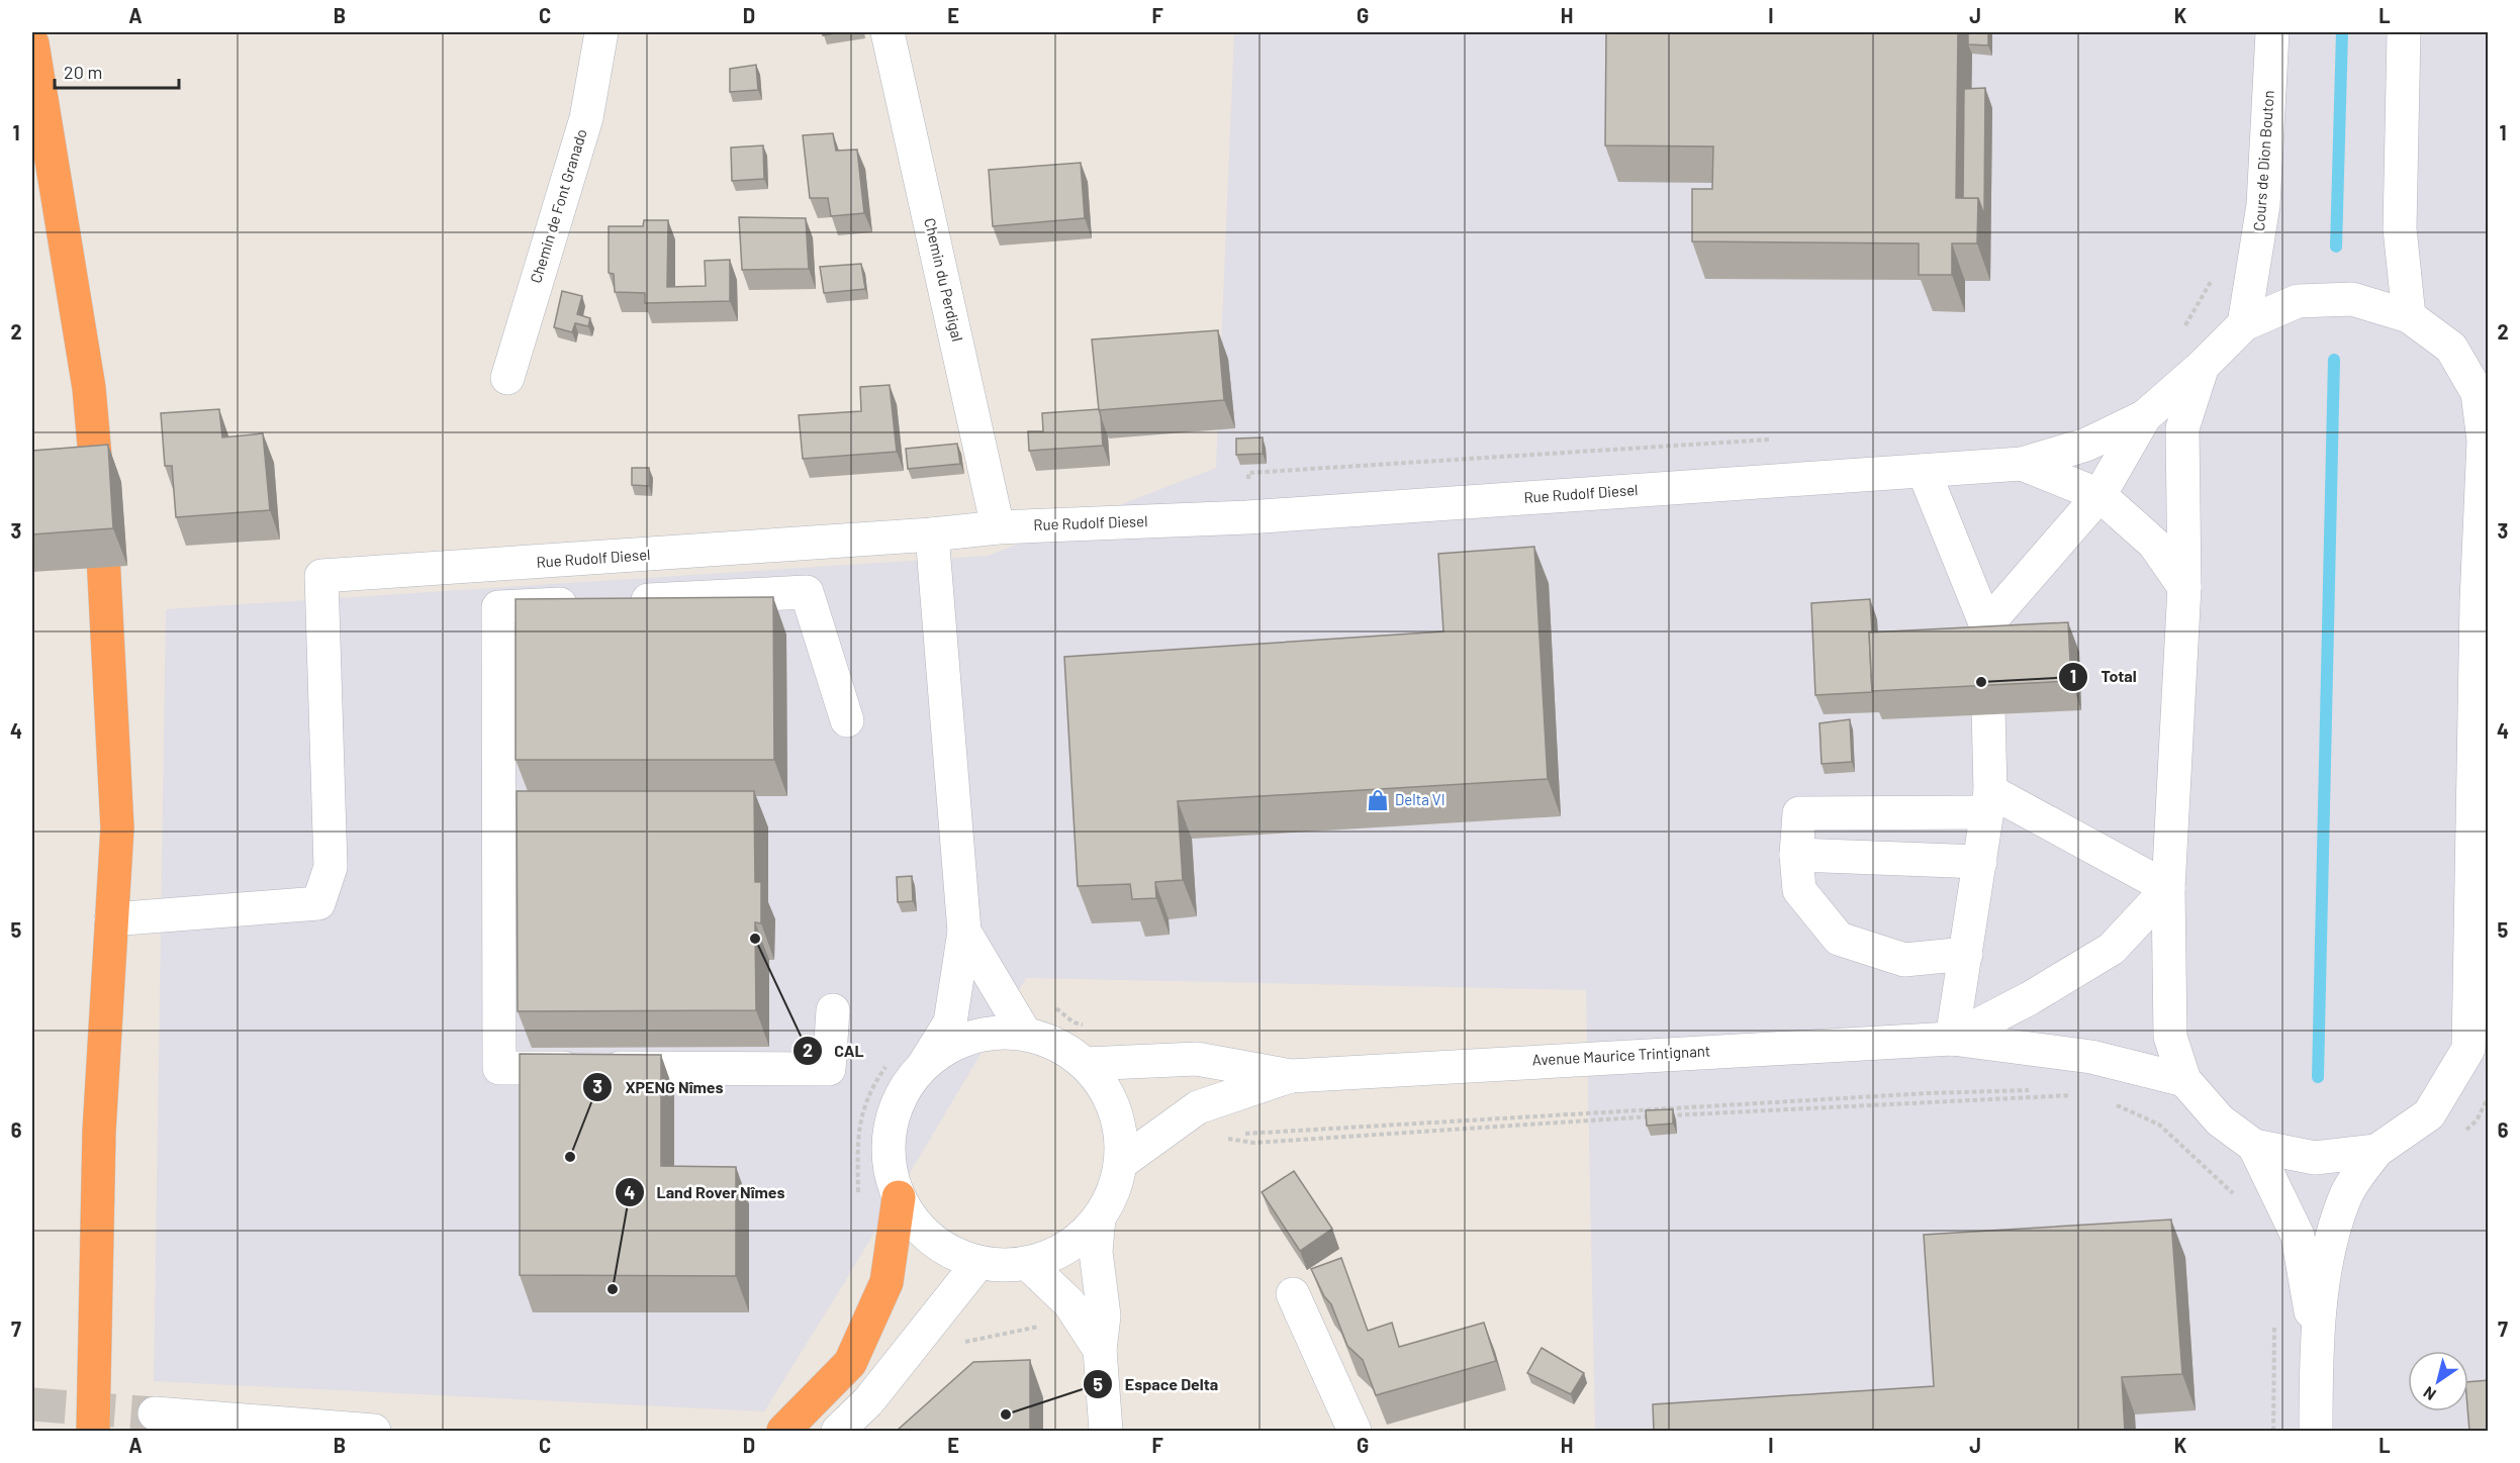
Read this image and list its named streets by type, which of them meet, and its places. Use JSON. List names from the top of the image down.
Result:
{
  "streets": {
    "street": [
      "Cours de Dion Bouton",
      "Chemin de Font Granado",
      "Chemin du Perdigal",
      "Rue Rudolf Diesel",
      "Avenue Maurice Trintignant"
    ]
  },
  "crossings": [
    ["Cours de Dion Bouton", "Rue Rudolf Diesel"],
    ["Chemin du Perdigal", "Rue Rudolf Diesel"]
  ],
  "places": {
    "other": [
      "Total",
      "CAL",
      "XPENG Nîmes",
      "Land Rover Nîmes",
      "Espace Delta"
    ],
    "shop": ["Delta VI"]
  },
  "scale_bar": "20 m",
  "north": "bottom left",
  "grid": {
    "columns": [
      "A",
      "B",
      "C",
      "D",
      "E",
      "F",
      "G",
      "H",
      "I",
      "J",
      "K",
      "L"
    ],
    "rows": [
      "1",
      "2",
      "3",
      "4",
      "5",
      "6",
      "7"
    ]
  }
}
